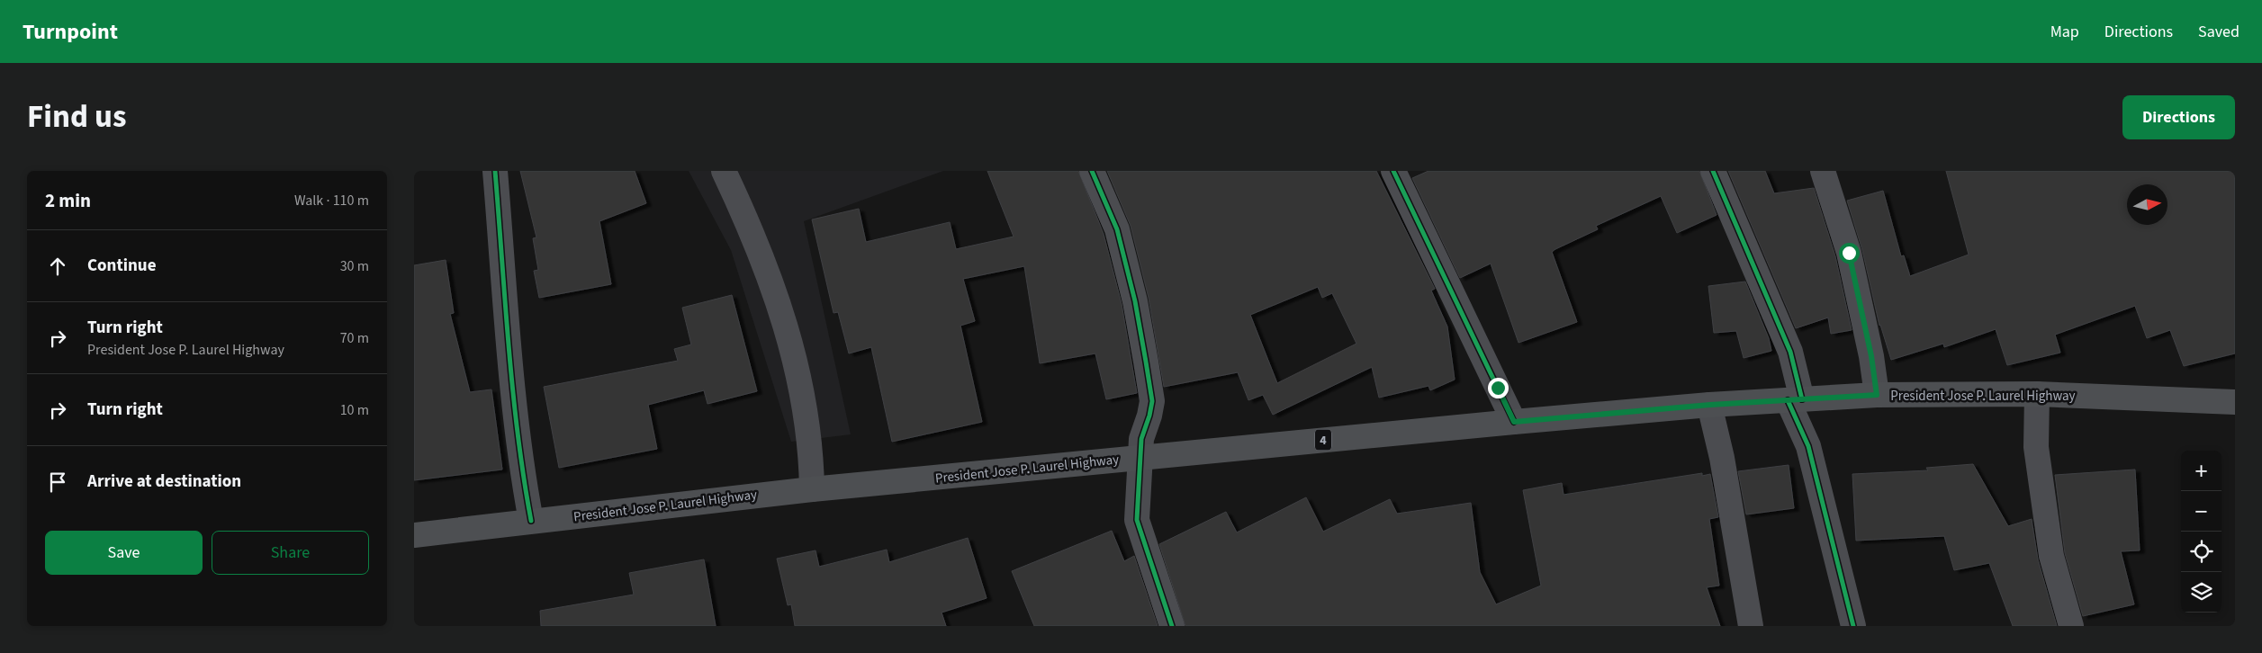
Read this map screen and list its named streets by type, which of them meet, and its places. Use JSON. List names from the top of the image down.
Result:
{
  "streets": {
    "main road": ["President Jose P. Laurel Highway", "4"]
  },
  "north": "right",
  "page": {
    "header": "Turnpoint",
    "nav": ["Map", "Directions", "Saved"],
    "title": "Find us",
    "buttons": [
      "Directions",
      ["Save", "Share"]
    ],
    "heading": ["2 min", "Walk · 110 m"],
    "list": [
      ["Continue", "30 m"],
      ["Turn right", "President Jose P. Laurel Highway", "70 m"],
      ["Turn right", "10 m"],
      "Arrive at destination"
    ],
    "map_buttons": ["+", "−"]
  }
}
